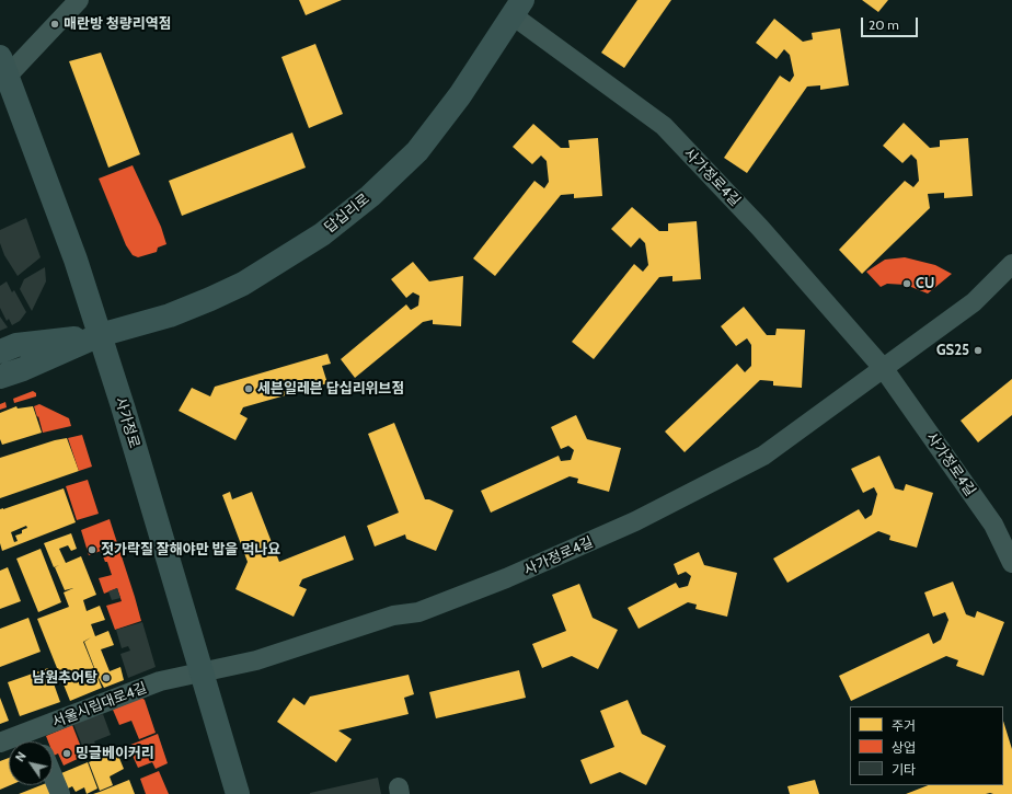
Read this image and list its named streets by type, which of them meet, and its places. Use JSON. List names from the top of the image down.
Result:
{
  "streets": {
    "main road": ["답십리로", "사가정로"],
    "street": ["사가정로4길", "서울시립대로4길"]
  },
  "crossings": [
    ["사가정로4길", "답십리로"],
    ["사가정로4길", "사가정로"],
    ["사가정로4길", "서울시립대로4길"],
    ["답십리로", "사가정로"],
    ["사가정로", "서울시립대로4길"]
  ],
  "places": [
    "매란방 청량리역점",
    "CU",
    "GS25",
    "세븐일레븐 답십리위브점",
    "젓가락질 잘해야만 밥을 먹나요",
    "남원추어탕",
    "밍글베이커리"
  ],
  "legend": ["주거", "상업", "기타"],
  "scale_bar": "20 m",
  "north": "top left"
}
